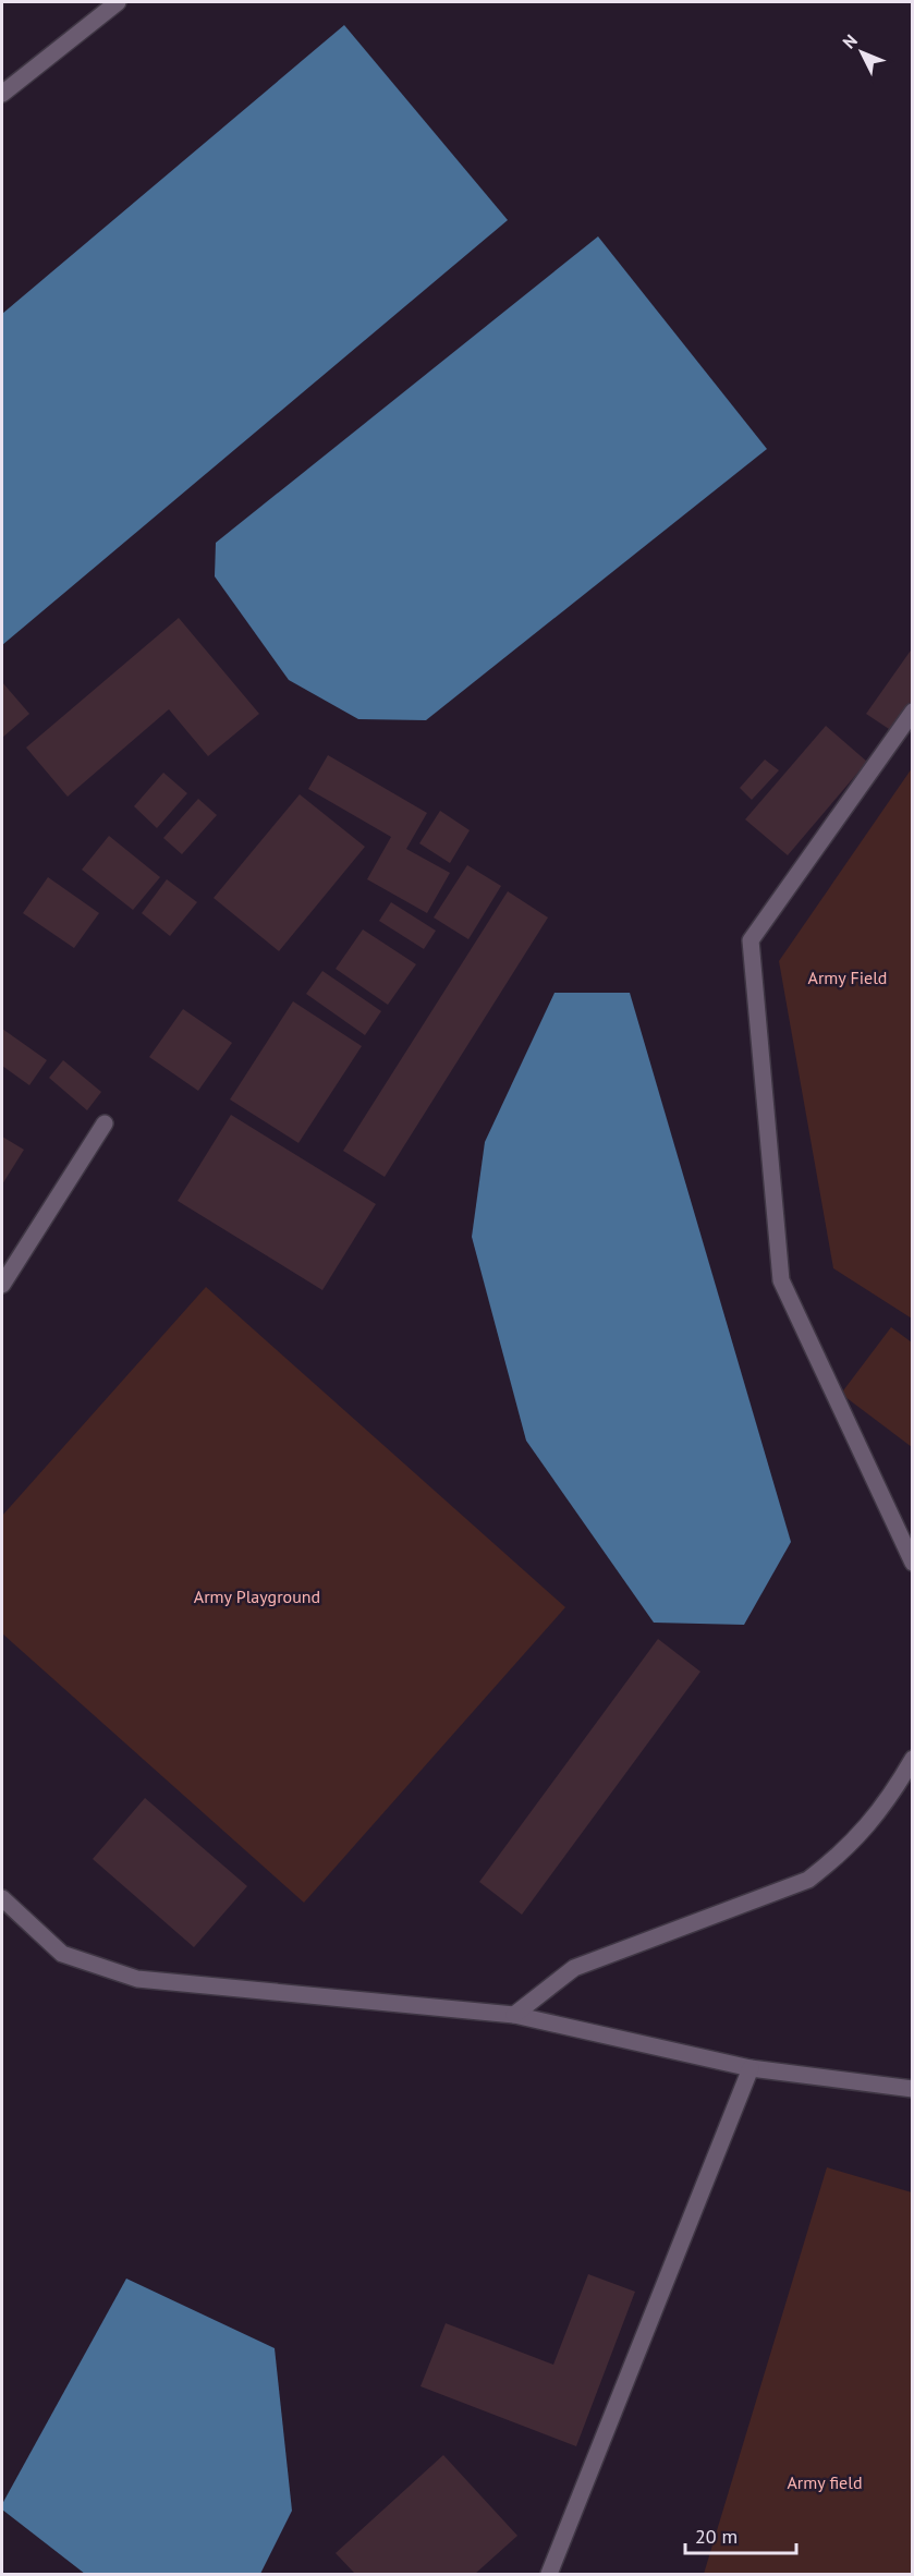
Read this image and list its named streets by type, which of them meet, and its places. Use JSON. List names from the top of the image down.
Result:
{
  "parks": ["Army Field", "Army Playground", "Army field"],
  "scale_bar": "20 m",
  "north": "top left"
}
